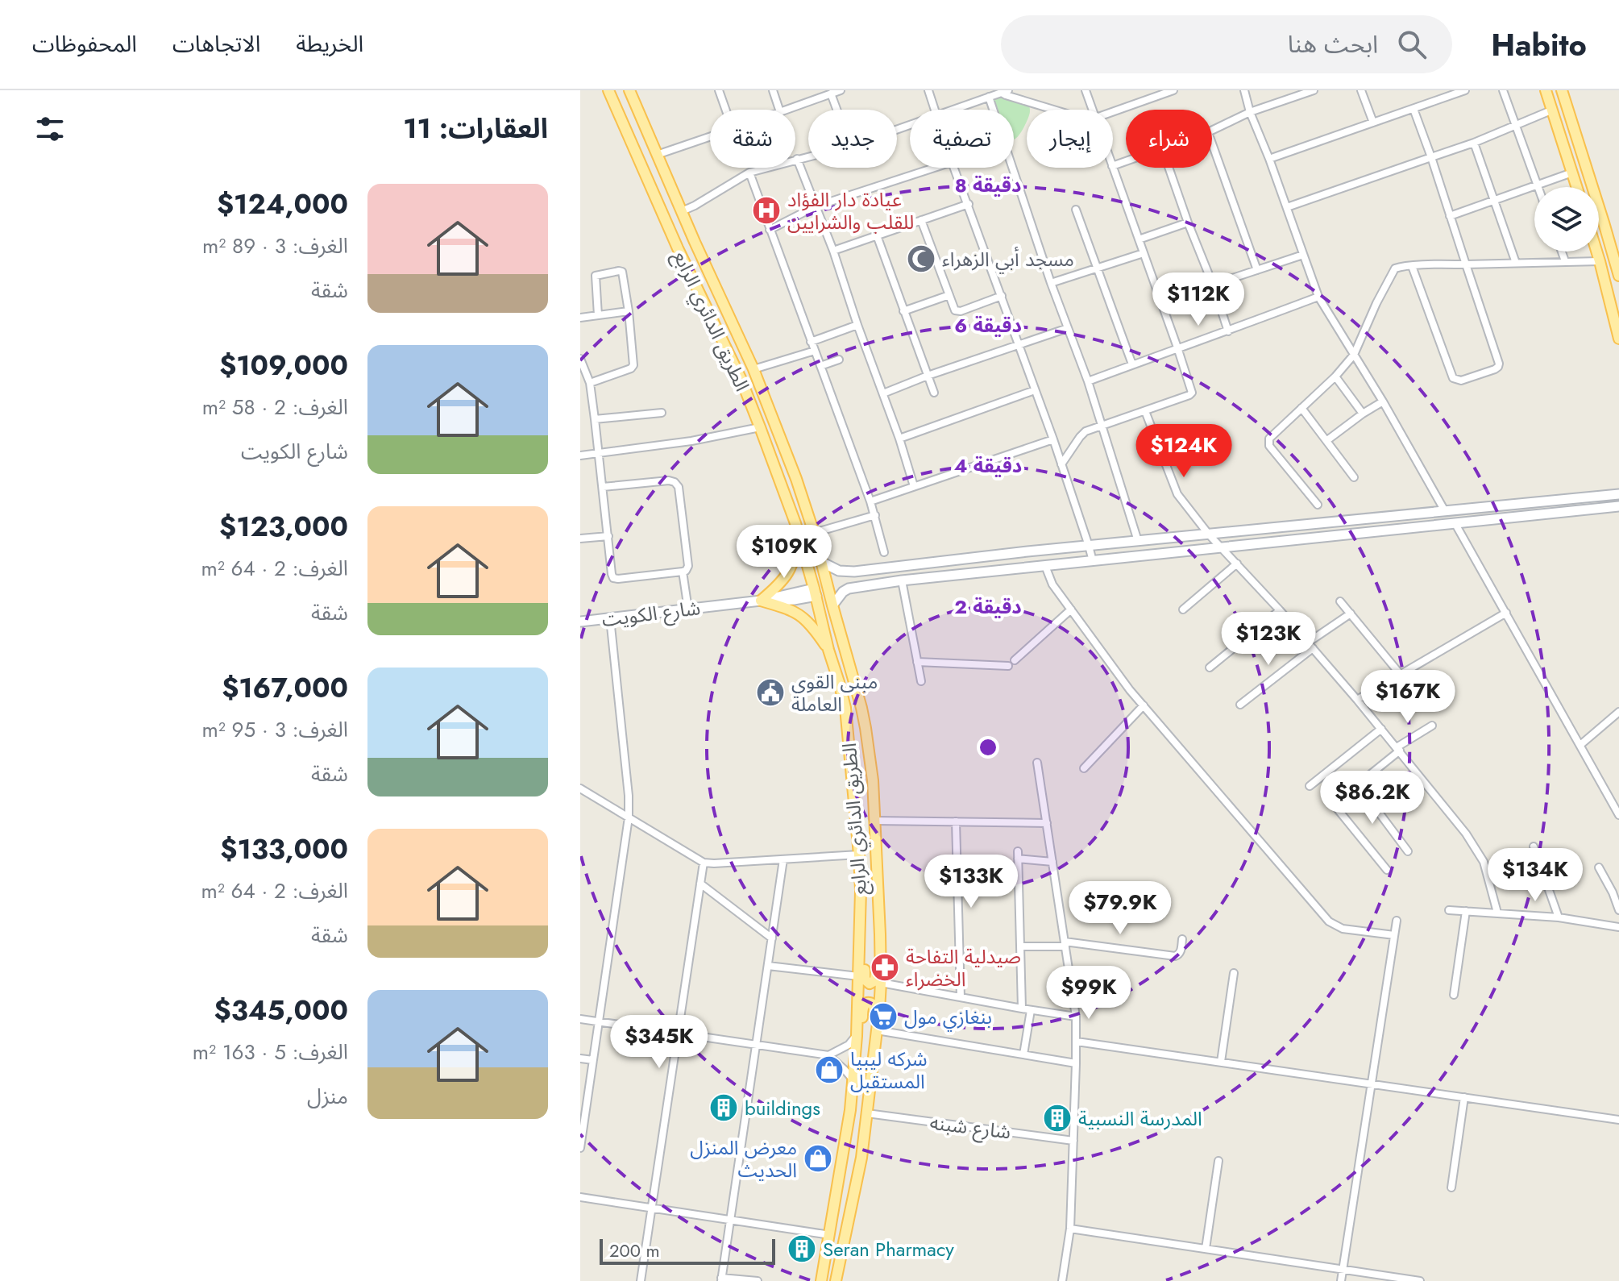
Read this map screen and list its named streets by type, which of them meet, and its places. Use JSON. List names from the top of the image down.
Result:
{
  "streets": {
    "main road": ["الطريق الدائري الرابع", "شارع الكويت"],
    "street": ["شارع شبنه"]
  },
  "crossings": [
    ["الطريق الدائري الرابع", "شارع الكويت"],
    ["الطريق الدائري الرابع", "شارع شبنه"]
  ],
  "places": {
    "hospital": ["عيادة دار الفؤاد للقلب والشرايين"],
    "mosque": ["مسجد أبي الزهراء"],
    "public building": ["مبنى القوى العاملة"],
    "pharmacy": ["صيدلية التفاحة الخضراء"],
    "supermarket": ["بنغازي مول"],
    "shop": ["شركه ليبيا المستقبل", "معرض المنزل الحديث"],
    "building": ["buildings", "المدرسة النسبية", "Seran Pharmacy"]
  },
  "scale_bar": "200 m",
  "page": {
    "header": "Habito",
    "search": "ابحث هنا",
    "nav": ["الخريطة", "الاتجاهات", "المحفوظات"],
    "heading": "العقارات: 11",
    "chip": [
      "شراء",
      "إيجار",
      "تصفية",
      "جديد",
      "شقة"
    ],
    "list": [
      {
        "name": "$124,000",
        "note": "الغرف: 3 · 89 m² · شقة"
      },
      {
        "name": "$109,000",
        "note": "الغرف: 2 · 58 m² · شارع الكويت"
      },
      {
        "name": "$123,000",
        "note": "الغرف: 2 · 64 m² · شقة"
      },
      {
        "name": "$167,000",
        "note": "الغرف: 3 · 95 m² · شقة"
      },
      {
        "name": "$133,000",
        "note": "الغرف: 2 · 64 m² · شقة"
      },
      {
        "name": "$345,000",
        "note": "الغرف: 5 · 163 m² · منزل"
      }
    ],
    "price": [
      "$112K",
      "$124K",
      "$109K",
      "$123K",
      "$167K",
      "$86.2K",
      "$134K",
      "$133K",
      "$79.9K",
      "$99K",
      "$345K"
    ],
    "scale": "200 m"
  },
  "rings": [
    "8 دقيقة",
    "6 دقيقة",
    "4 دقيقة",
    "2 دقيقة"
  ]
}
